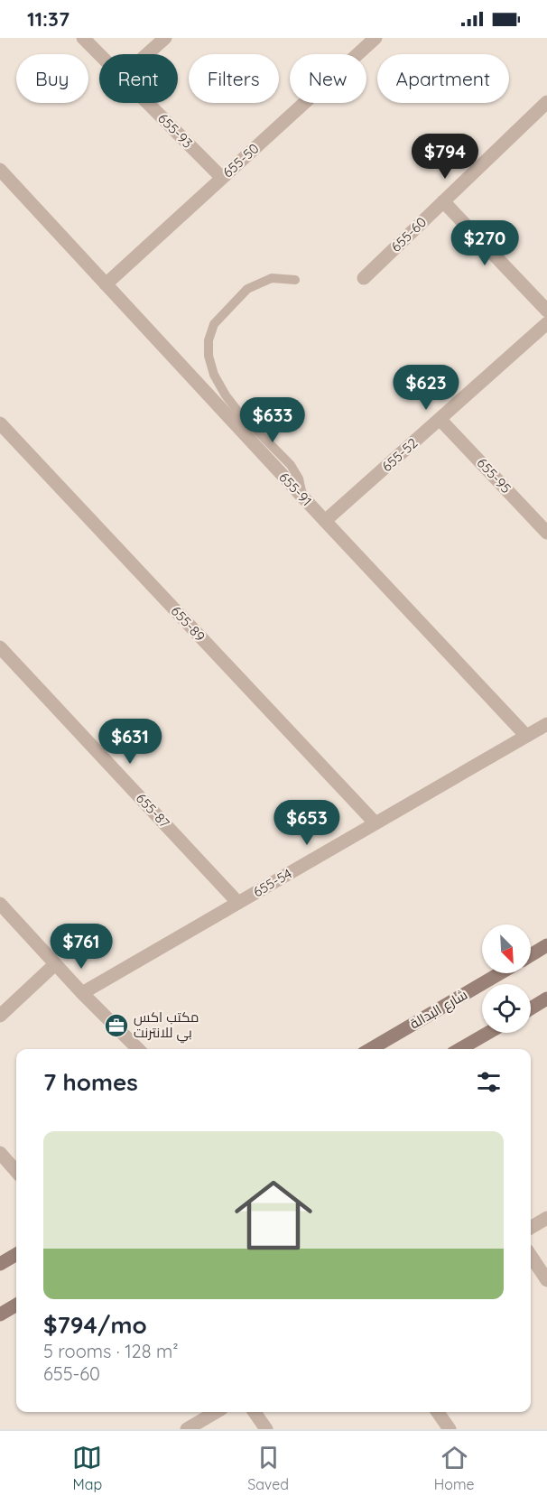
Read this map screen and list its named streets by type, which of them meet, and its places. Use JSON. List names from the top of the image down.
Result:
{
  "streets": {
    "street": [
      "655-93",
      "655-50",
      "655-60",
      "655-52",
      "655-95",
      "655-91",
      "655-89",
      "655-87",
      "655-54",
      "شارع البدالة"
    ]
  },
  "crossings": [
    ["655-93", "655-50"],
    ["655-50", "655-91"],
    ["655-52", "655-95"],
    ["655-52", "655-91"],
    ["655-91", "655-54"],
    ["655-89", "655-54"],
    ["655-87", "655-54"]
  ],
  "places": {
    "office": ["مكتب اكس بي للانترنت"]
  },
  "north": "bottom right",
  "page": {
    "status": "11:37",
    "chip": [
      "Buy",
      "Rent",
      "Filters",
      "New",
      "Apartment"
    ],
    "price": [
      "$794",
      "$270",
      "$623",
      "$633",
      "$631",
      "$653",
      "$761"
    ],
    "heading": "7 homes",
    "list": [
      {
        "name": "$794/mo",
        "note": "5 rooms · 128 m² · 655-60"
      }
    ],
    "tabs": ["Map", "Saved", "Home"]
  }
}
